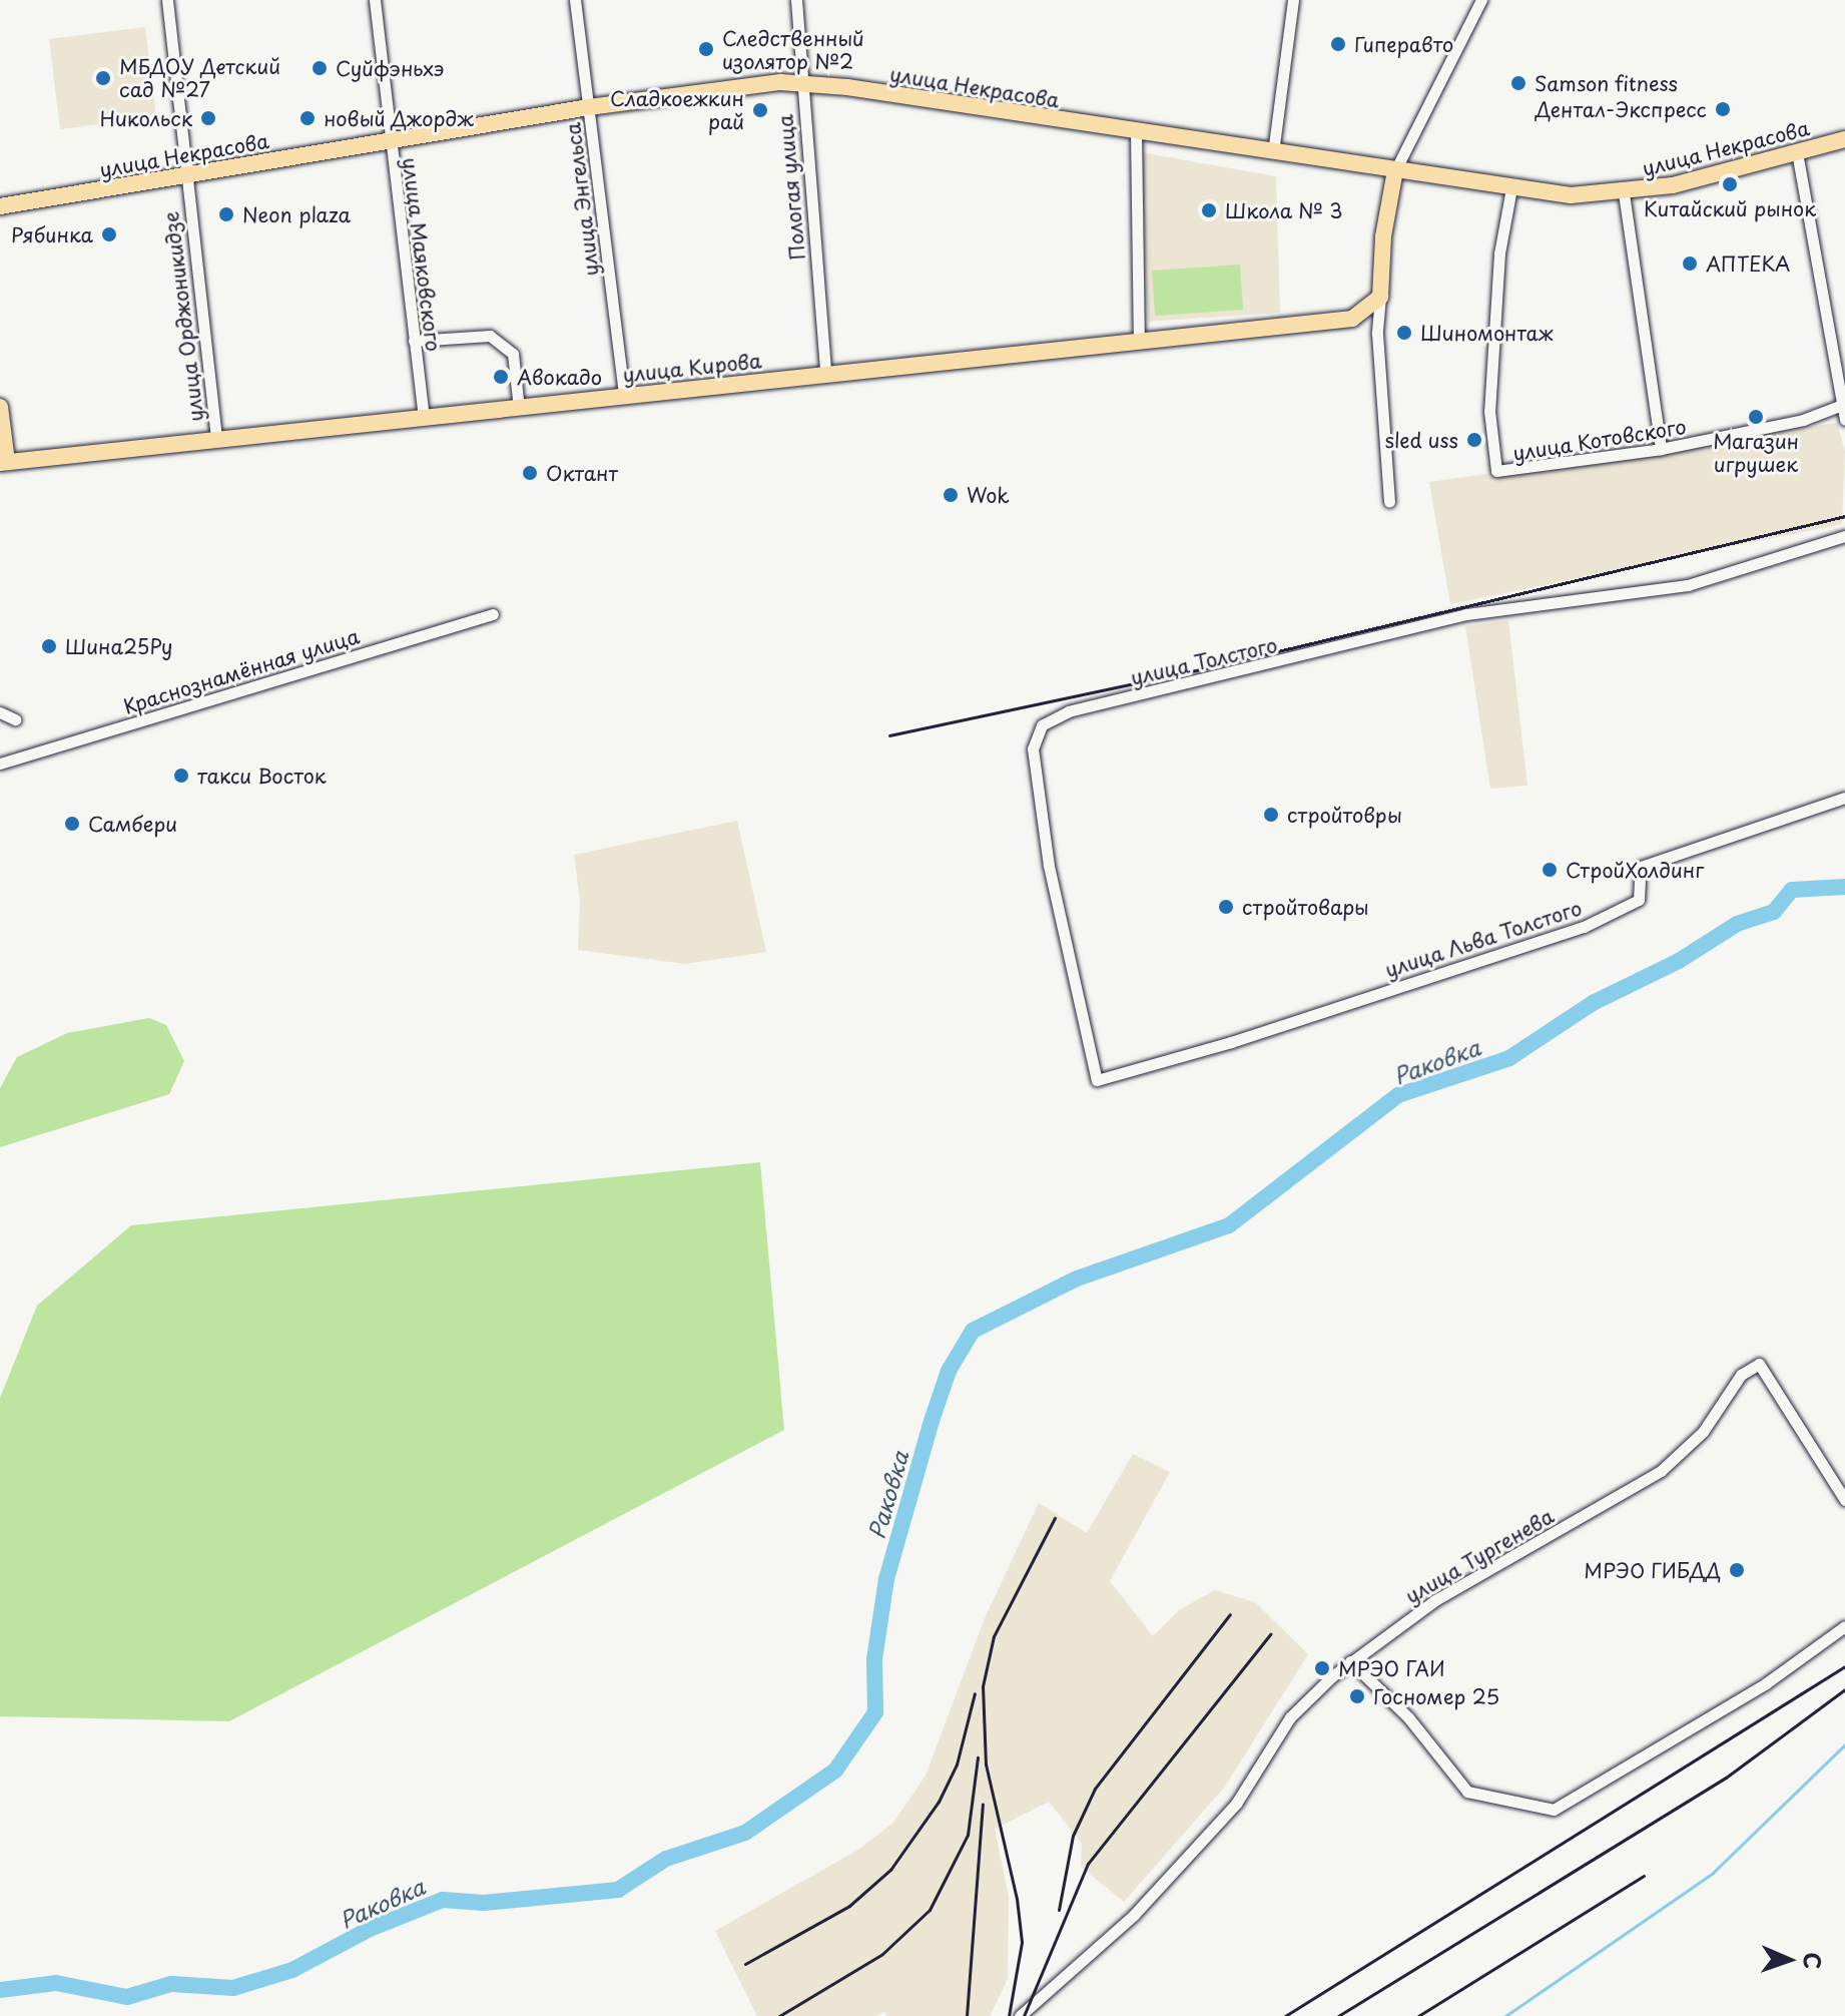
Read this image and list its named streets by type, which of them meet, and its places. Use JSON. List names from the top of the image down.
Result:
{
  "streets": {
    "highway": ["улица Некрасова", "улица Кирова"],
    "street": [
      "Пологая улица",
      "улица Энгельса",
      "улица Маяковского",
      "улица Орджоникидзе",
      "улица Котовского",
      "улица Толстого",
      "Краснознамённая улица",
      "улица Льва Толстого",
      "улица Тургенева"
    ]
  },
  "crossings": [
    ["улица Некрасова", "Пологая улица"],
    ["улица Некрасова", "улица Энгельса"],
    ["улица Некрасова", "улица Маяковского"],
    ["улица Некрасова", "улица Орджоникидзе"],
    ["улица Некрасова", "улица Котовского"],
    ["Пологая улица", "улица Кирова"],
    ["улица Энгельса", "улица Кирова"],
    ["улица Маяковского", "улица Кирова"],
    ["улица Орджоникидзе", "улица Кирова"],
    ["улица Толстого", "улица Льва Толстого"]
  ],
  "water": ["Раковка"],
  "places": [
    "Гиперавто",
    "Следственный изолятор №2",
    "Суйфэньхэ",
    "МБДОУ Детский сад №27",
    "Samson fitness",
    "Дентал-Экспресс",
    "Сладкоежкин рай",
    "Никольск",
    "новый Джордж",
    "Китайский рынок",
    "Школа № 3",
    "Neon plaza",
    "Рябинка",
    "АПТЕКА",
    "Шиномонтаж",
    "Авокадо",
    "Магазин игрушек",
    "sled uss",
    "Октант",
    "Wok",
    "Шина25Ру",
    "такси Восток",
    "стройтовры",
    "Самбери",
    "СтройХолдинг",
    "стройтовары",
    "МРЭО ГИБДД",
    "МРЭО ГАИ",
    "Госномер 25"
  ],
  "north": "right"
}
